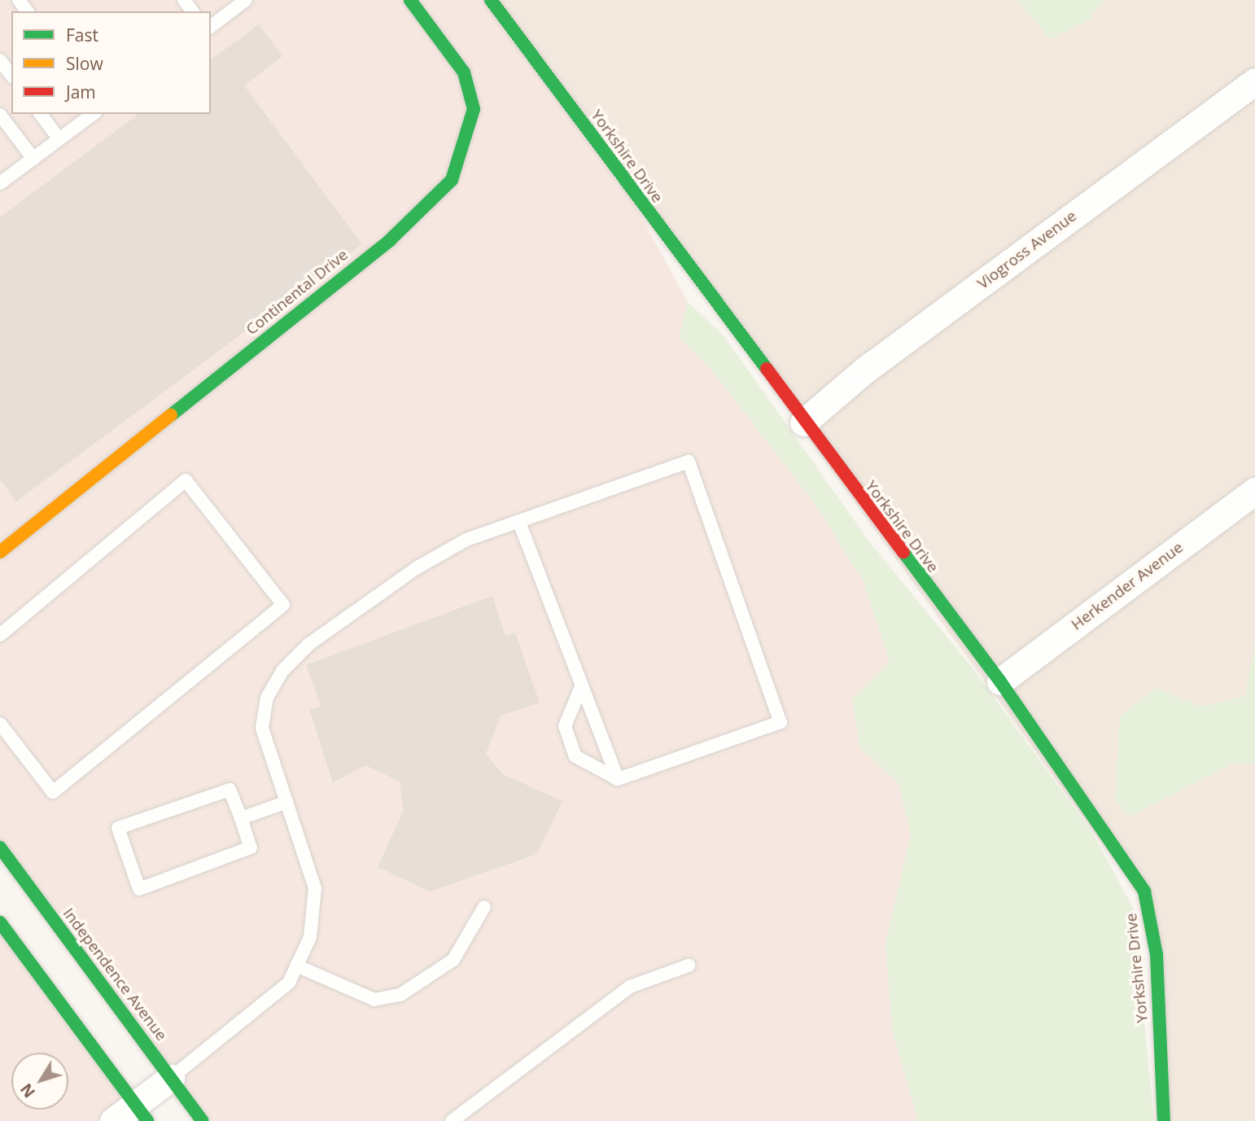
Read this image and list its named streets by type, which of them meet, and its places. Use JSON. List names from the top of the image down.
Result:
{
  "streets": {
    "street": [
      "Yorkshire Drive",
      "Viogross Avenue",
      "Continental Drive",
      "Herkender Avenue",
      "Independence Avenue"
    ]
  },
  "crossings": [
    ["Yorkshire Drive", "Viogross Avenue"],
    ["Yorkshire Drive", "Herkender Avenue"]
  ],
  "legend": ["Fast", "Slow", "Jam"],
  "north": "bottom left"
}
